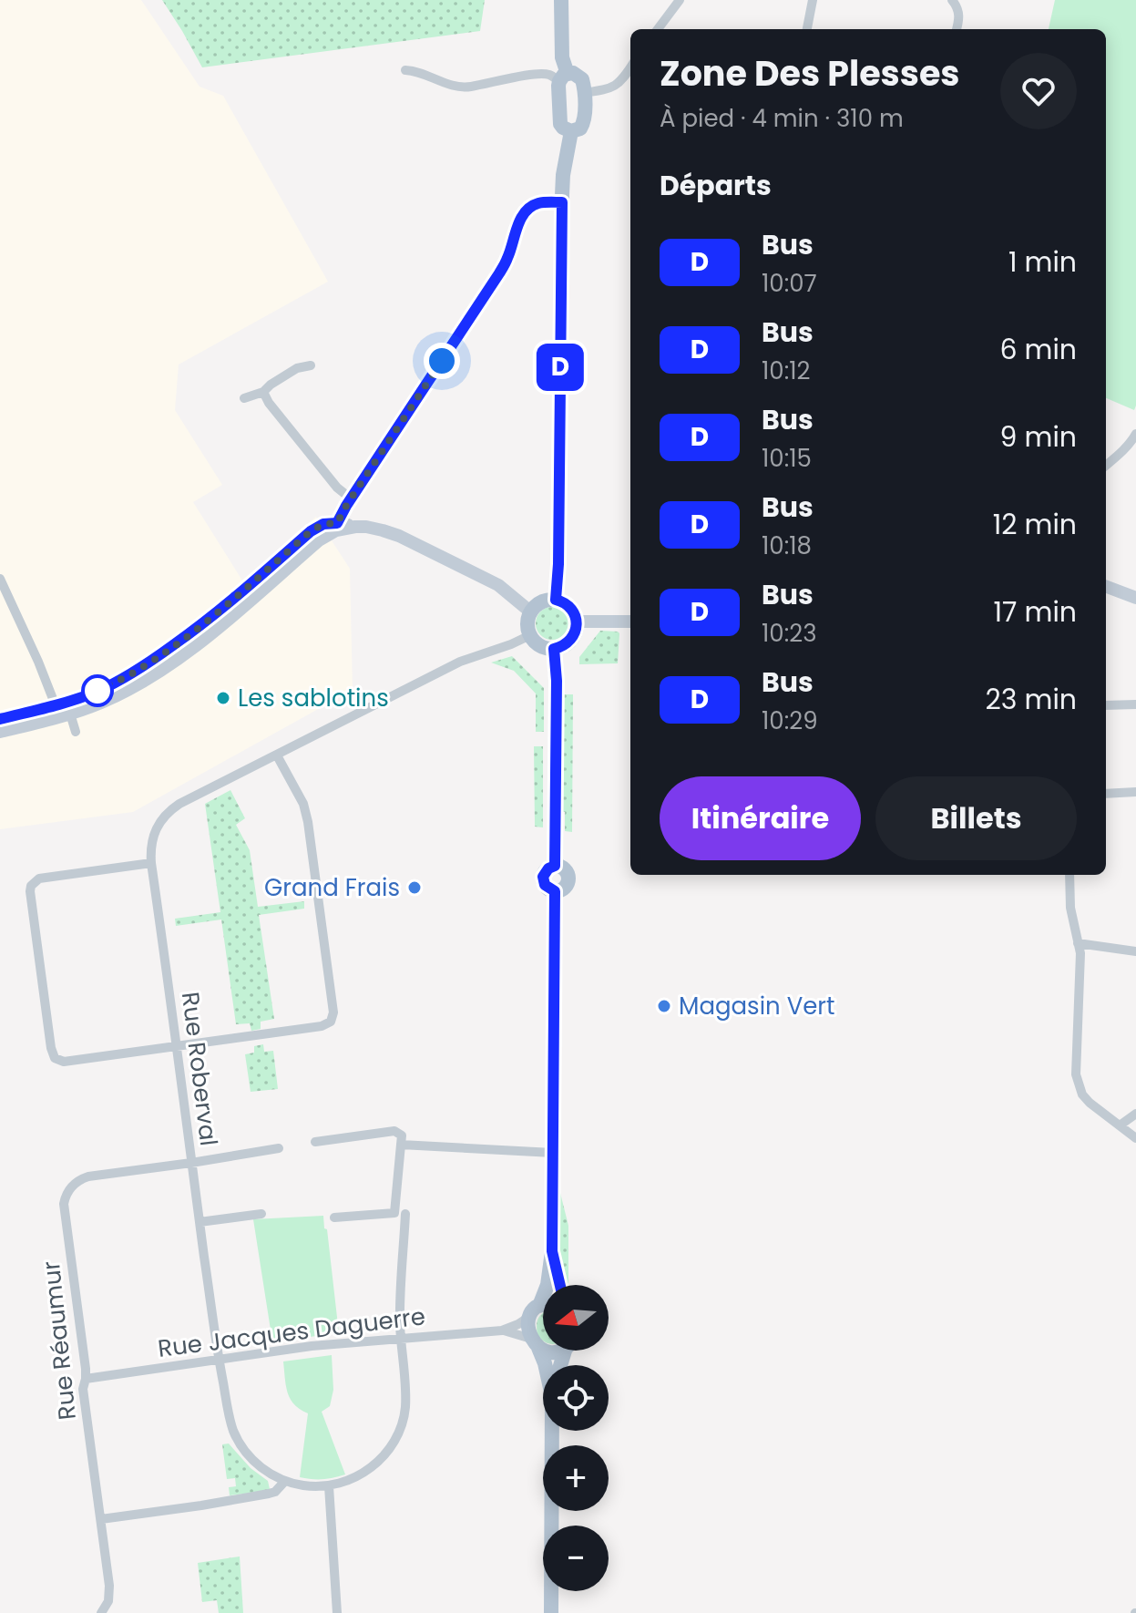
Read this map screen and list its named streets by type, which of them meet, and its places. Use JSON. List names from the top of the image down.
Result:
{
  "streets": {
    "street": ["Rue Roberval", "Rue Jacques Daguerre", "Rue Réaumur"]
  },
  "crossings": [
    ["Rue Roberval", "Rue Jacques Daguerre"],
    ["Rue Roberval", "Rue Réaumur"],
    ["Rue Jacques Daguerre", "Rue Réaumur"]
  ],
  "places": ["Les sablotins", "Grand Frais", "Magasin Vert"],
  "lines": ["bus line D"],
  "north": "left",
  "page": {
    "on_map": "D",
    "heading": [
      ["Zone Des Plesses", "À pied · 4 min · 310 m"],
      "Départs"
    ],
    "list": [
      {
        "mark": "D",
        "name": "Bus",
        "note": "10:07",
        "value": "1 min"
      },
      {
        "mark": "D",
        "name": "Bus",
        "note": "10:12",
        "value": "6 min"
      },
      {
        "mark": "D",
        "name": "Bus",
        "note": "10:15",
        "value": "9 min"
      },
      {
        "mark": "D",
        "name": "Bus",
        "note": "10:18",
        "value": "12 min"
      },
      {
        "mark": "D",
        "name": "Bus",
        "note": "10:23",
        "value": "17 min"
      },
      {
        "mark": "D",
        "name": "Bus",
        "note": "10:29",
        "value": "23 min"
      }
    ],
    "buttons": ["Itinéraire", "Billets"],
    "map_buttons": ["+", "−"]
  }
}
